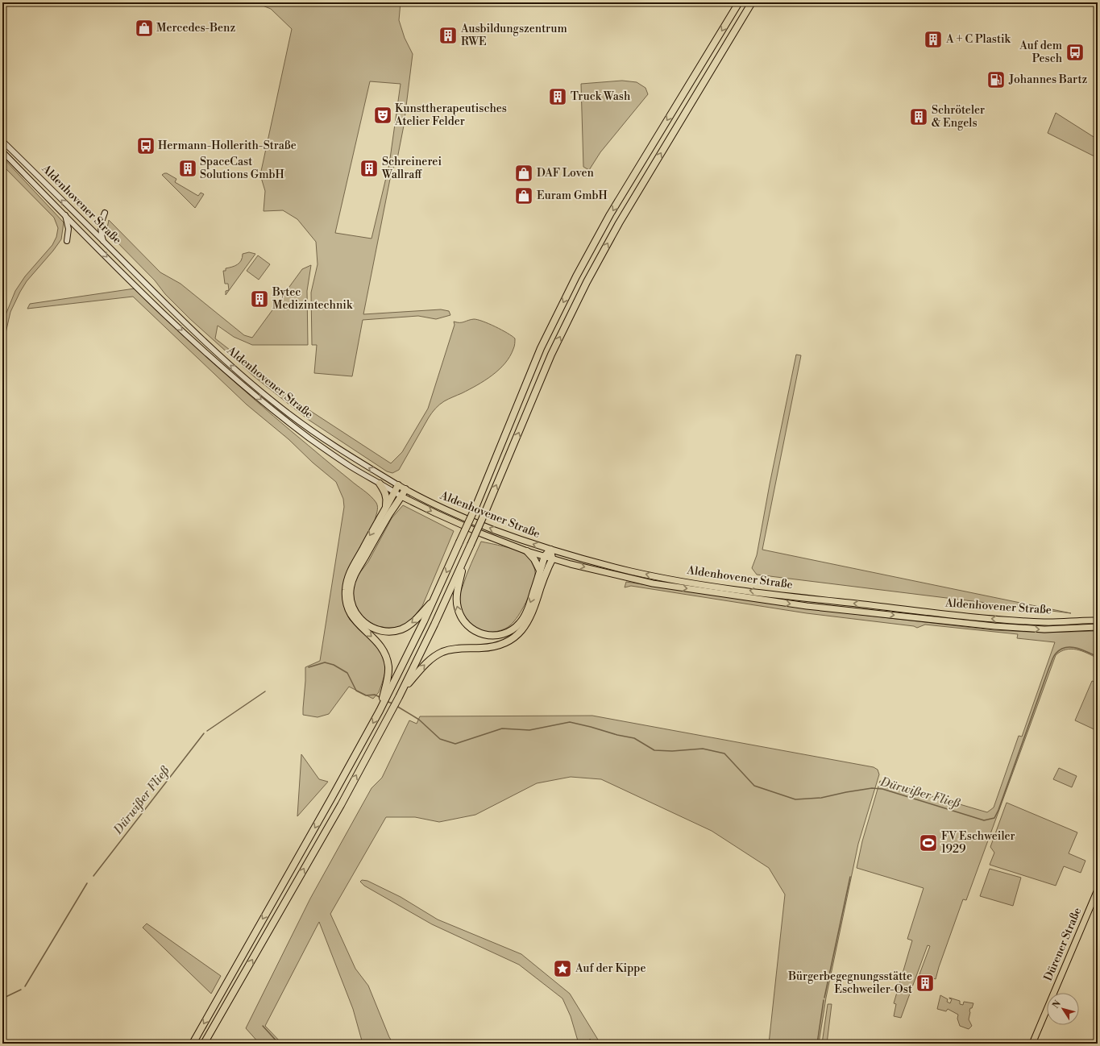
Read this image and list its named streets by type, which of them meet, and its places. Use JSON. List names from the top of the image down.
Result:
{
  "streets": {
    "main road": ["Aldenhovener Straße", "Dürener Straße"]
  },
  "water": ["Dürwißer Fließ"],
  "places": {
    "shop": ["Mercedes-Benz", "DAF Loven", "Euram GmbH"],
    "building": [
      "Ausbildungszentrum RWE",
      "A + C Plastik",
      "Truck Wash",
      "Schröteler & Engels",
      "SpaceCast Solutions GmbH",
      "Schreinerei Wallraff",
      "Bytec Medizintechnik",
      "Bürgerbegegnungsstätte Eschweiler-Ost"
    ],
    "bus stop": ["Auf dem Pesch", "Hermann-Hollerith-Straße"],
    "fuel station": ["Johannes Bartz"],
    "theatre": ["Kunsttherapeutisches Atelier Felder"],
    "sports": ["FV Eschweiler 1929"],
    "place": ["Auf der Kippe"]
  },
  "north": "top left"
}
